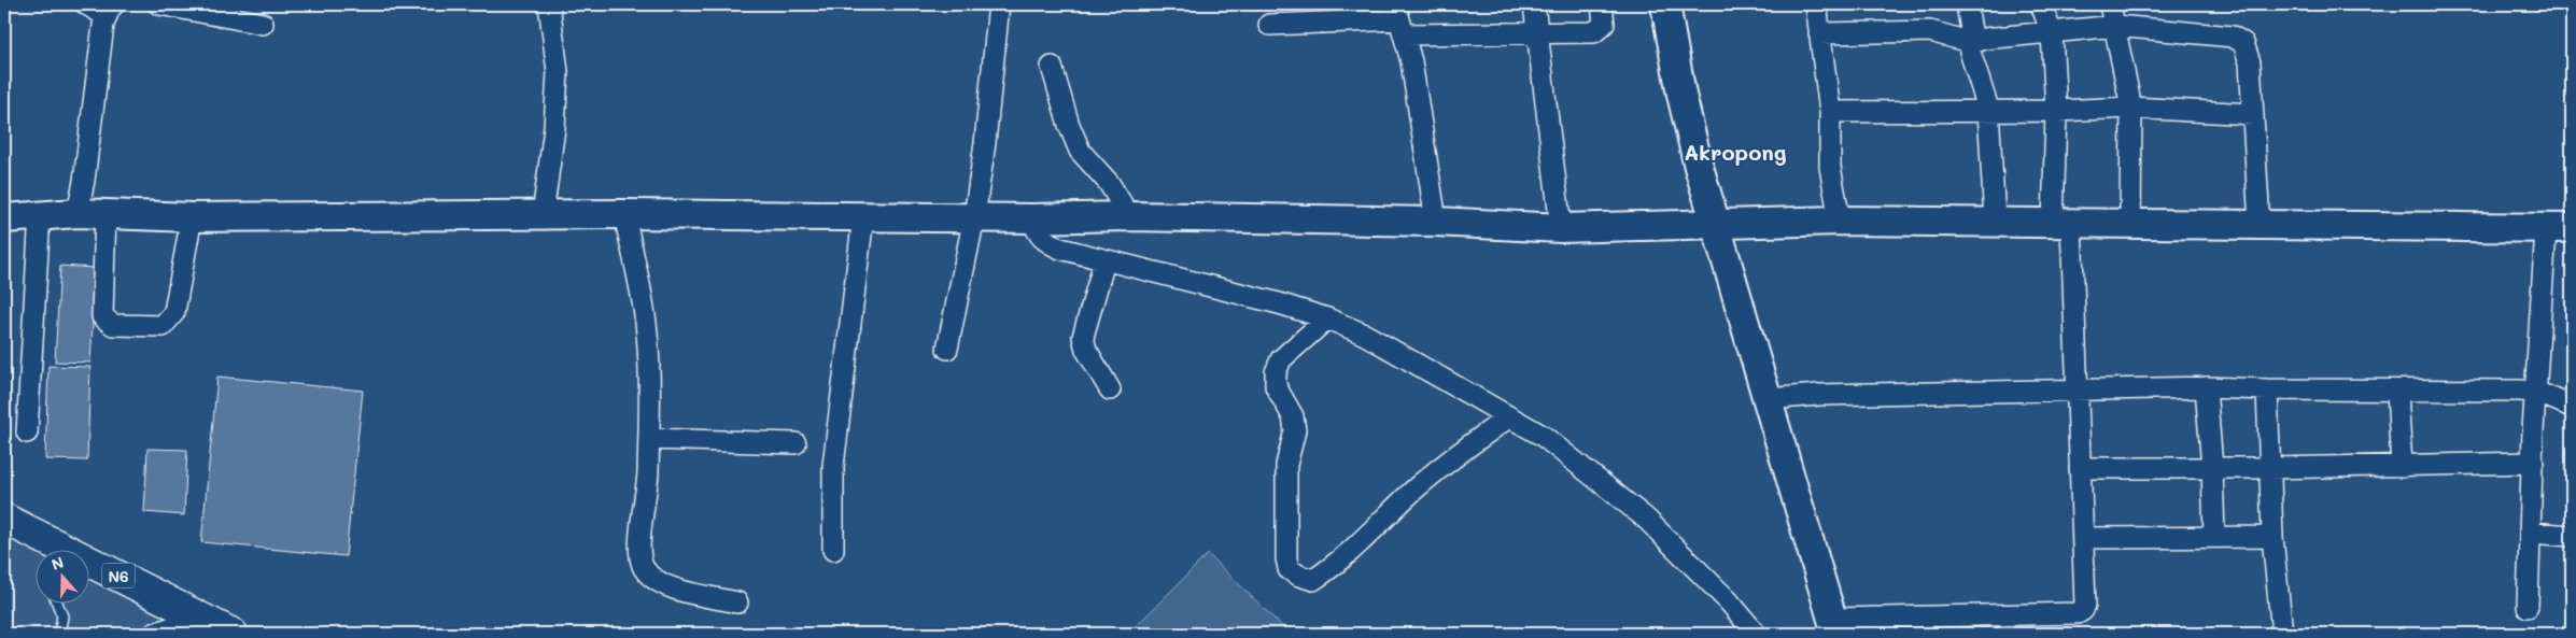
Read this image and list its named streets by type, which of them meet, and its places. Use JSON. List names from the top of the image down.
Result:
{
  "streets": {
    "main road": ["N6"]
  },
  "districts": ["Akropong"],
  "north": "top"
}
